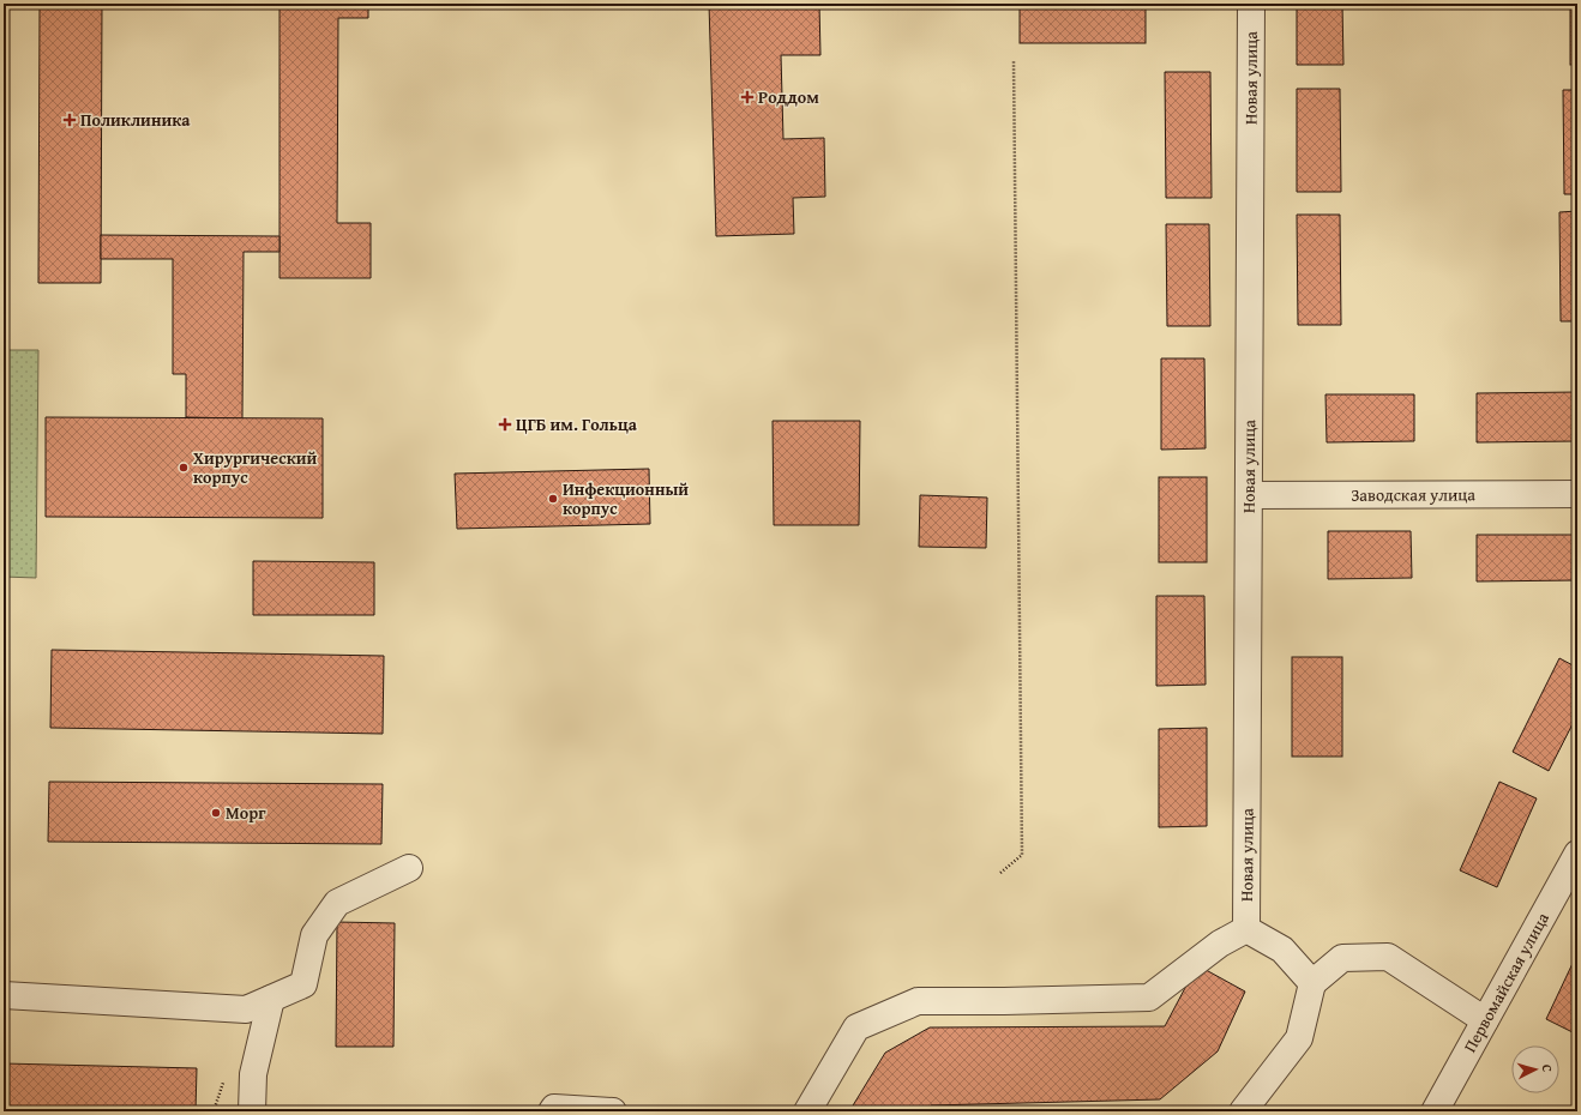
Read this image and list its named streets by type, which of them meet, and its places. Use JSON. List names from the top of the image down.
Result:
{
  "streets": {
    "street": ["Новая улица", "Заводская улица", "Первомайская улица"]
  },
  "crossings": [
    ["Новая улица", "Заводская улица"]
  ],
  "places": {
    "health": ["Роддом", "Поликлиника", "ЦГБ им. Гольца"],
    "other": ["Хирургический корпус", "Инфекционный корпус", "Морг"]
  },
  "north": "right"
}
